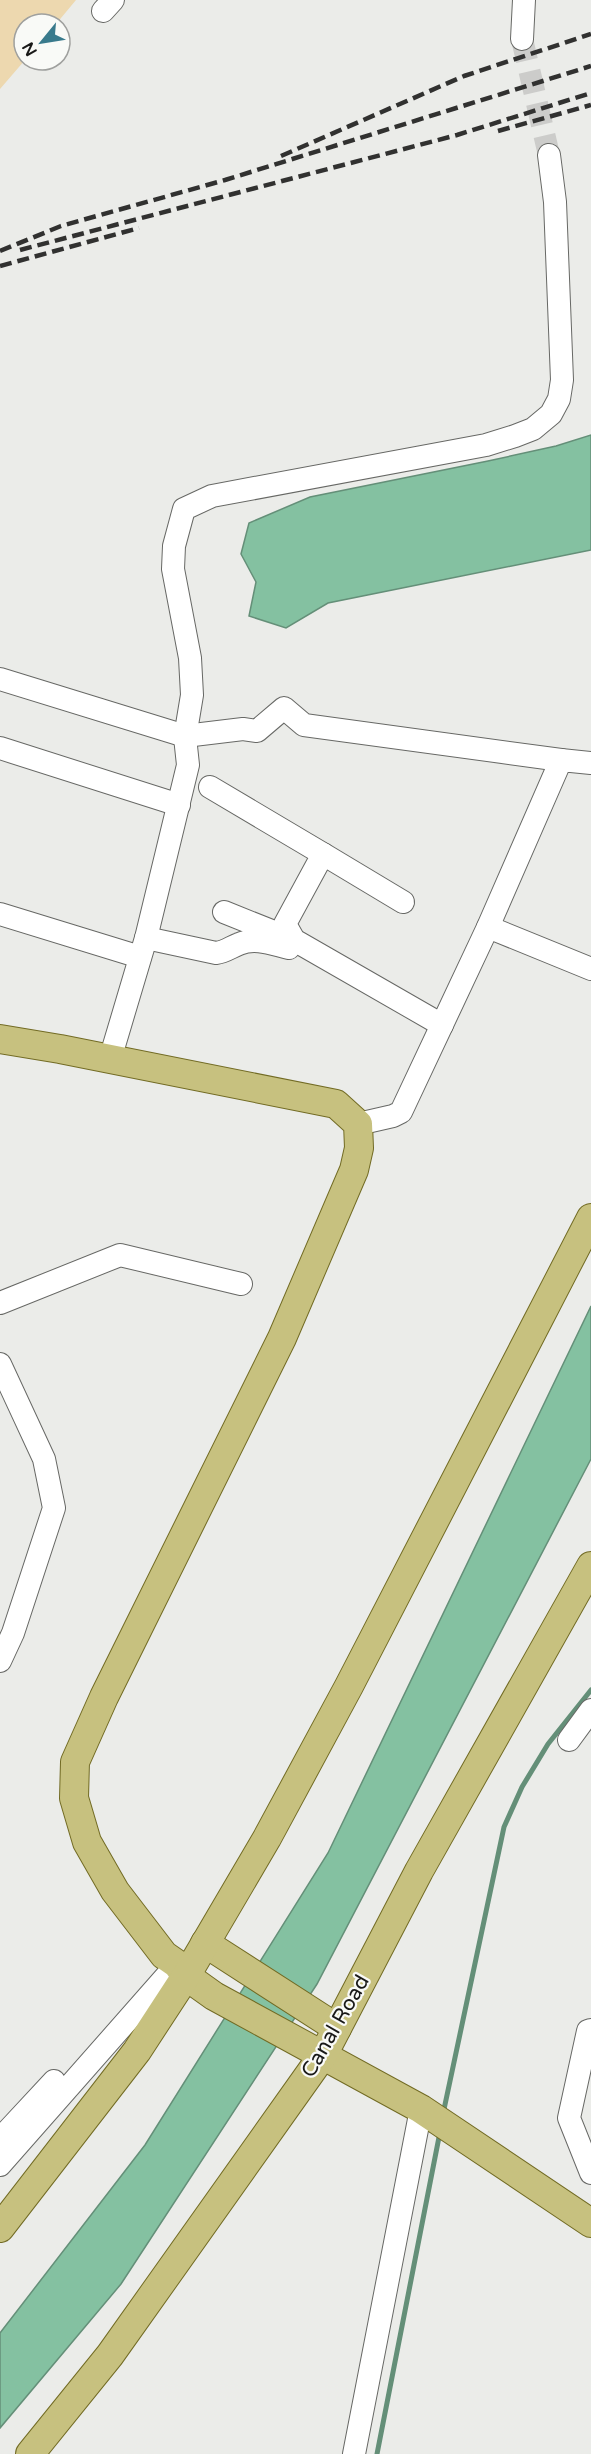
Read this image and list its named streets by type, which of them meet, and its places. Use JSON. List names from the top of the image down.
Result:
{
  "streets": {
    "main road": ["Canal Road"]
  },
  "north": "bottom left"
}
